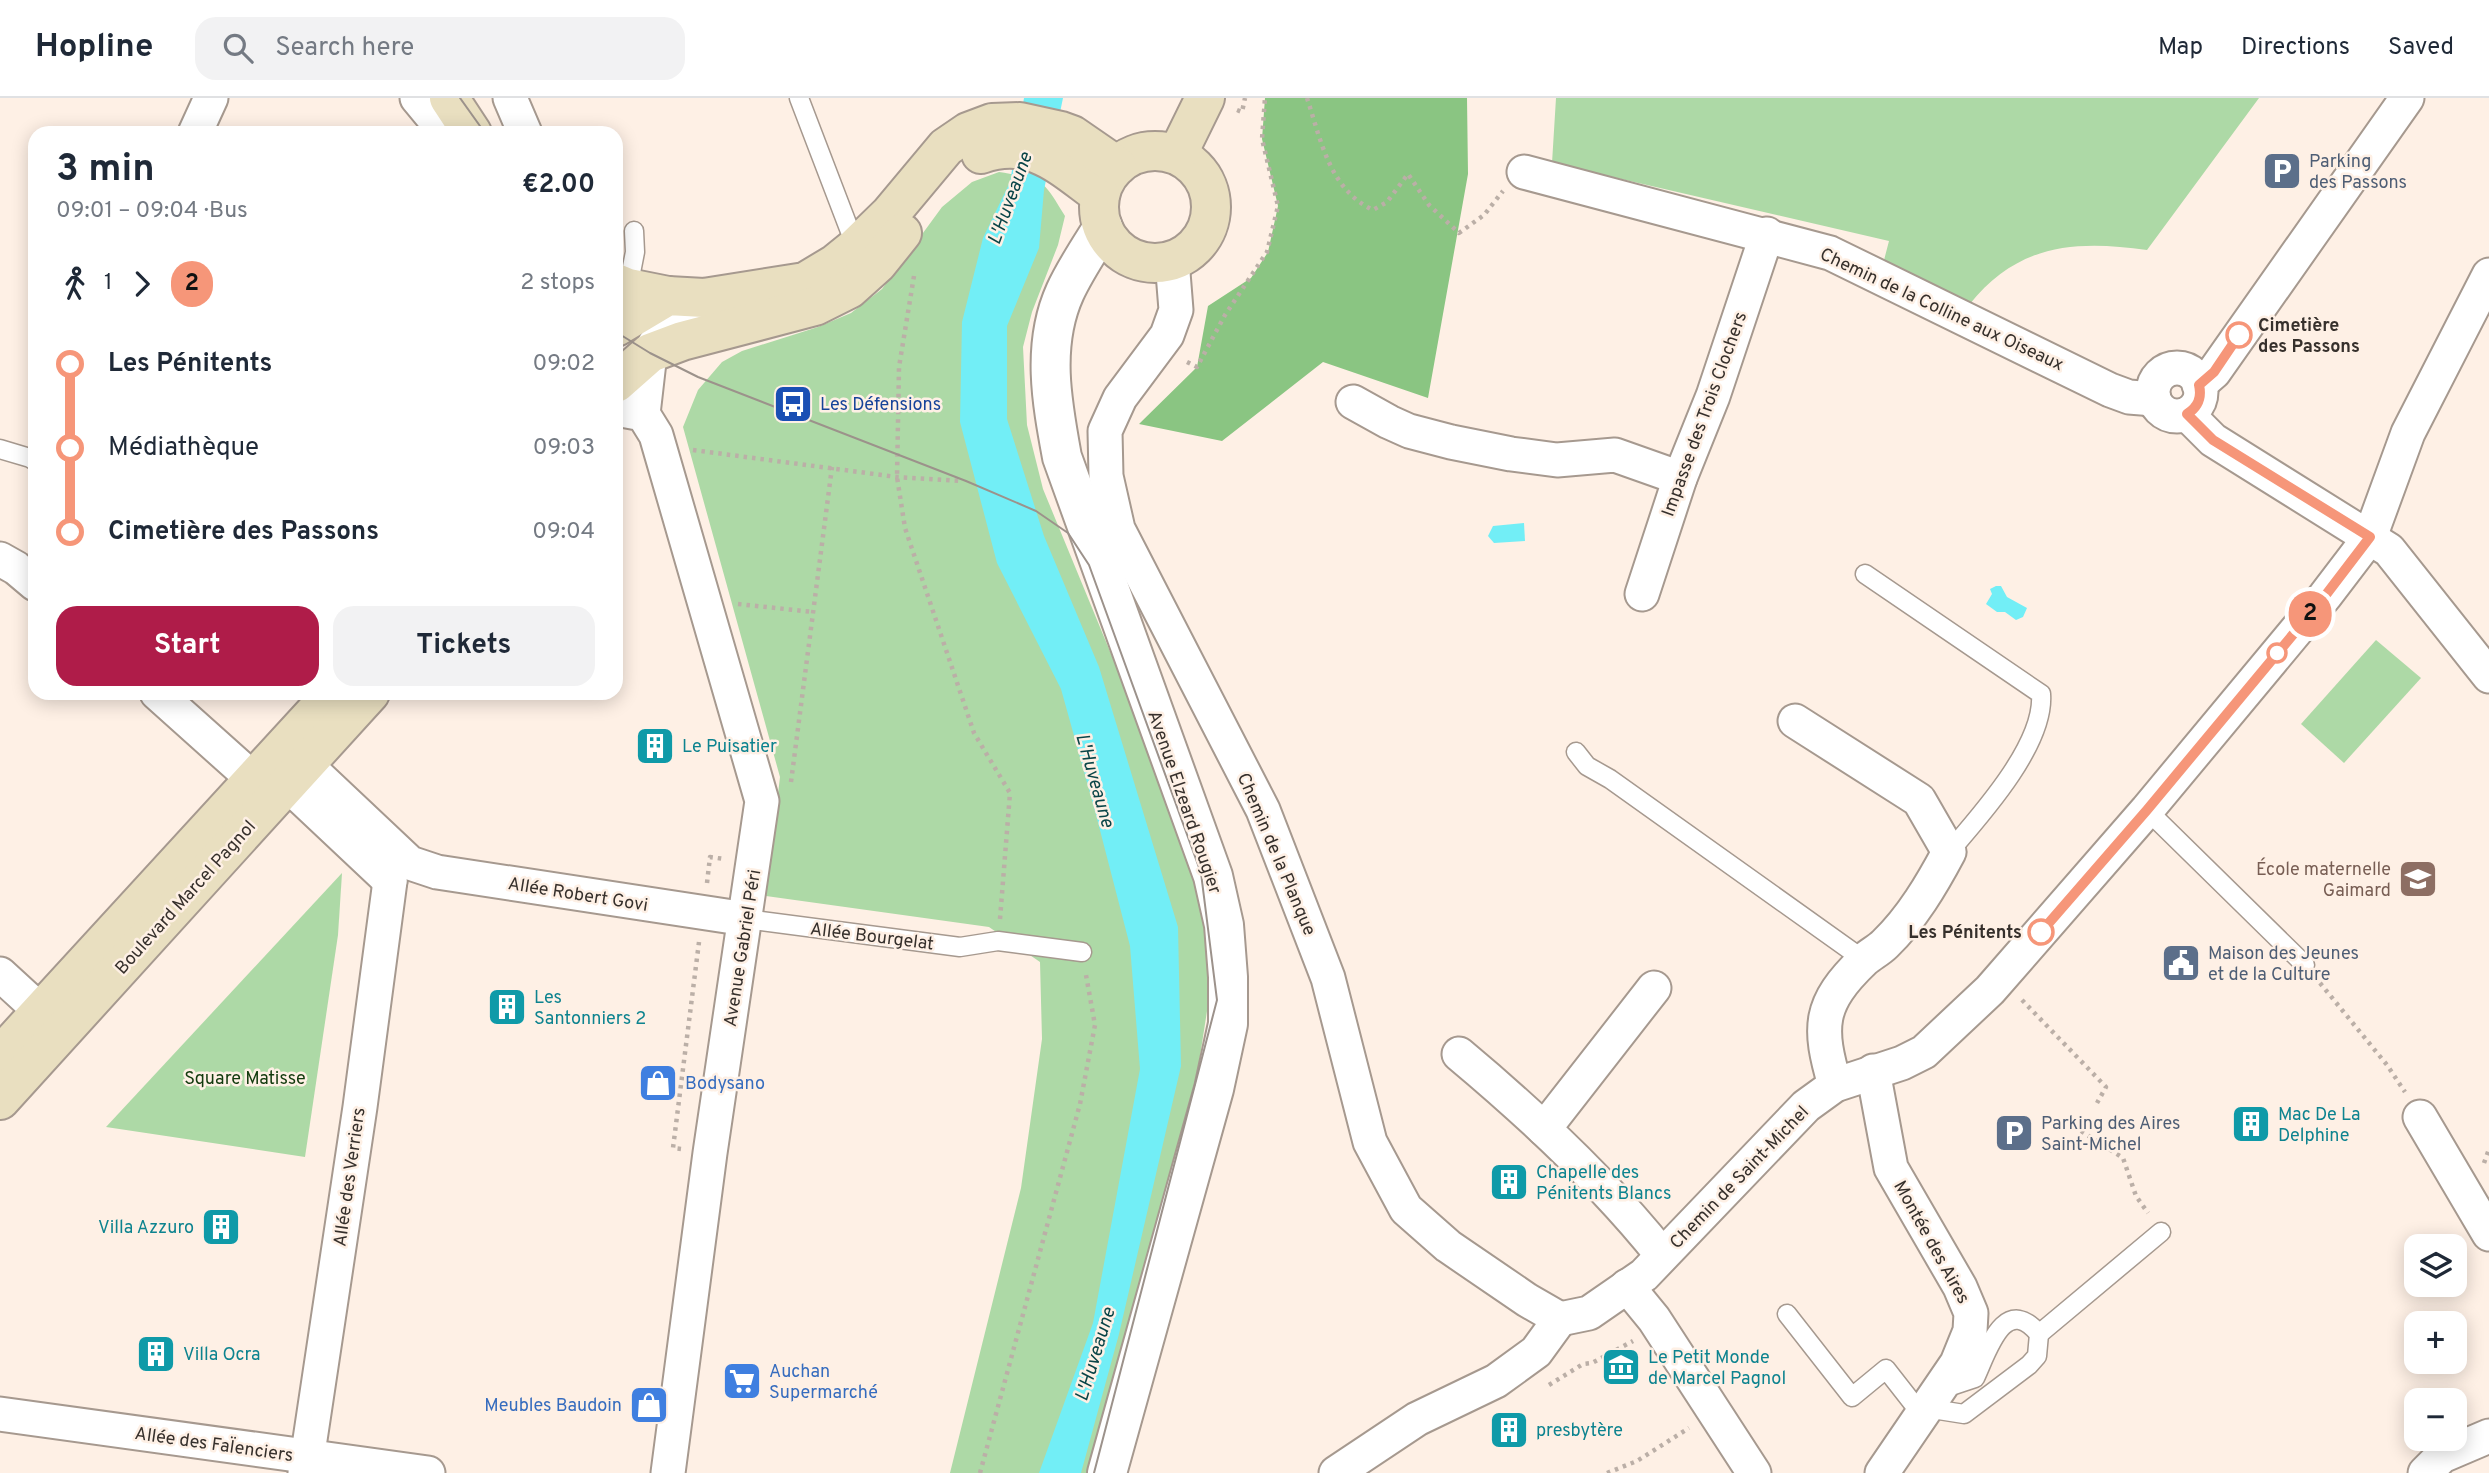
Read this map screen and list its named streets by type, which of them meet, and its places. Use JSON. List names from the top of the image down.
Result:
{
  "streets": {
    "main road": ["Boulevard Marcel Pagnol"],
    "street": [
      "Chemin de la Colline aux Oiseaux",
      "Impasse des Trois Clochers",
      "Avenue Elzeard Rougier",
      "Chemin de la Planque",
      "Allée Robert Govi",
      "Avenue Gabriel Péri",
      "Allée des Verriers",
      "Chemin de Saint-Michel",
      "Montée des Aires",
      "Allée des FaÏenciers"
    ],
    "lane": ["Allée Bourgelat"]
  },
  "crossings": [
    ["Chemin de la Colline aux Oiseaux", "Impasse des Trois Clochers"],
    ["Avenue Elzeard Rougier", "Chemin de la Planque"],
    ["Chemin de la Planque", "Chemin de Saint-Michel"],
    ["Allée Robert Govi", "Boulevard Marcel Pagnol"],
    ["Allée Robert Govi", "Allée Bourgelat"],
    ["Allée Robert Govi", "Avenue Gabriel Péri"],
    ["Allée Robert Govi", "Allée des Verriers"],
    ["Allée Bourgelat", "Avenue Gabriel Péri"],
    ["Allée des Verriers", "Allée des FaÏenciers"],
    ["Chemin de Saint-Michel", "Montée des Aires"]
  ],
  "water": ["L'Huveaune"],
  "parks": ["Square Matisse"],
  "places": {
    "parking": ["Parking des Passons", "Parking des Aires Saint-Michel"],
    "other": ["Cimetière des Passons", "Les Pénitents"],
    "bus stop": ["Les Défensions"],
    "building": [
      "Le Puisatier",
      "Les Santonniers 2",
      "Mac De La Delphine",
      "Chapelle des Pénitents Blancs",
      "Villa Azzuro",
      "Villa Ocra",
      "presbytère"
    ],
    "school or university": ["École maternelle Gaimard"],
    "public building": ["Maison des Jeunes et de la Culture"],
    "shop": ["Bodysano", "Meubles Baudoin"],
    "museum": ["Le Petit Monde de Marcel Pagnol"],
    "supermarket": ["Auchan Supermarché"]
  },
  "lines": ["bus line 2"],
  "page": {
    "header": "Hopline",
    "search": "Search here",
    "nav": ["Map", "Directions", "Saved"],
    "on_map": "2",
    "heading": ["3 min", "09:01 – 09:04 · Bus", "€2.00"],
    "legs": ["1", "2", "2 stops"],
    "list": [
      {
        "name": "Les Pénitents",
        "value": "09:02"
      },
      {
        "name": "Médiathèque",
        "value": "09:03"
      },
      {
        "name": "Cimetière des Passons",
        "value": "09:04"
      }
    ],
    "buttons": ["Start", "Tickets"],
    "map_buttons": ["+", "−"]
  }
}
